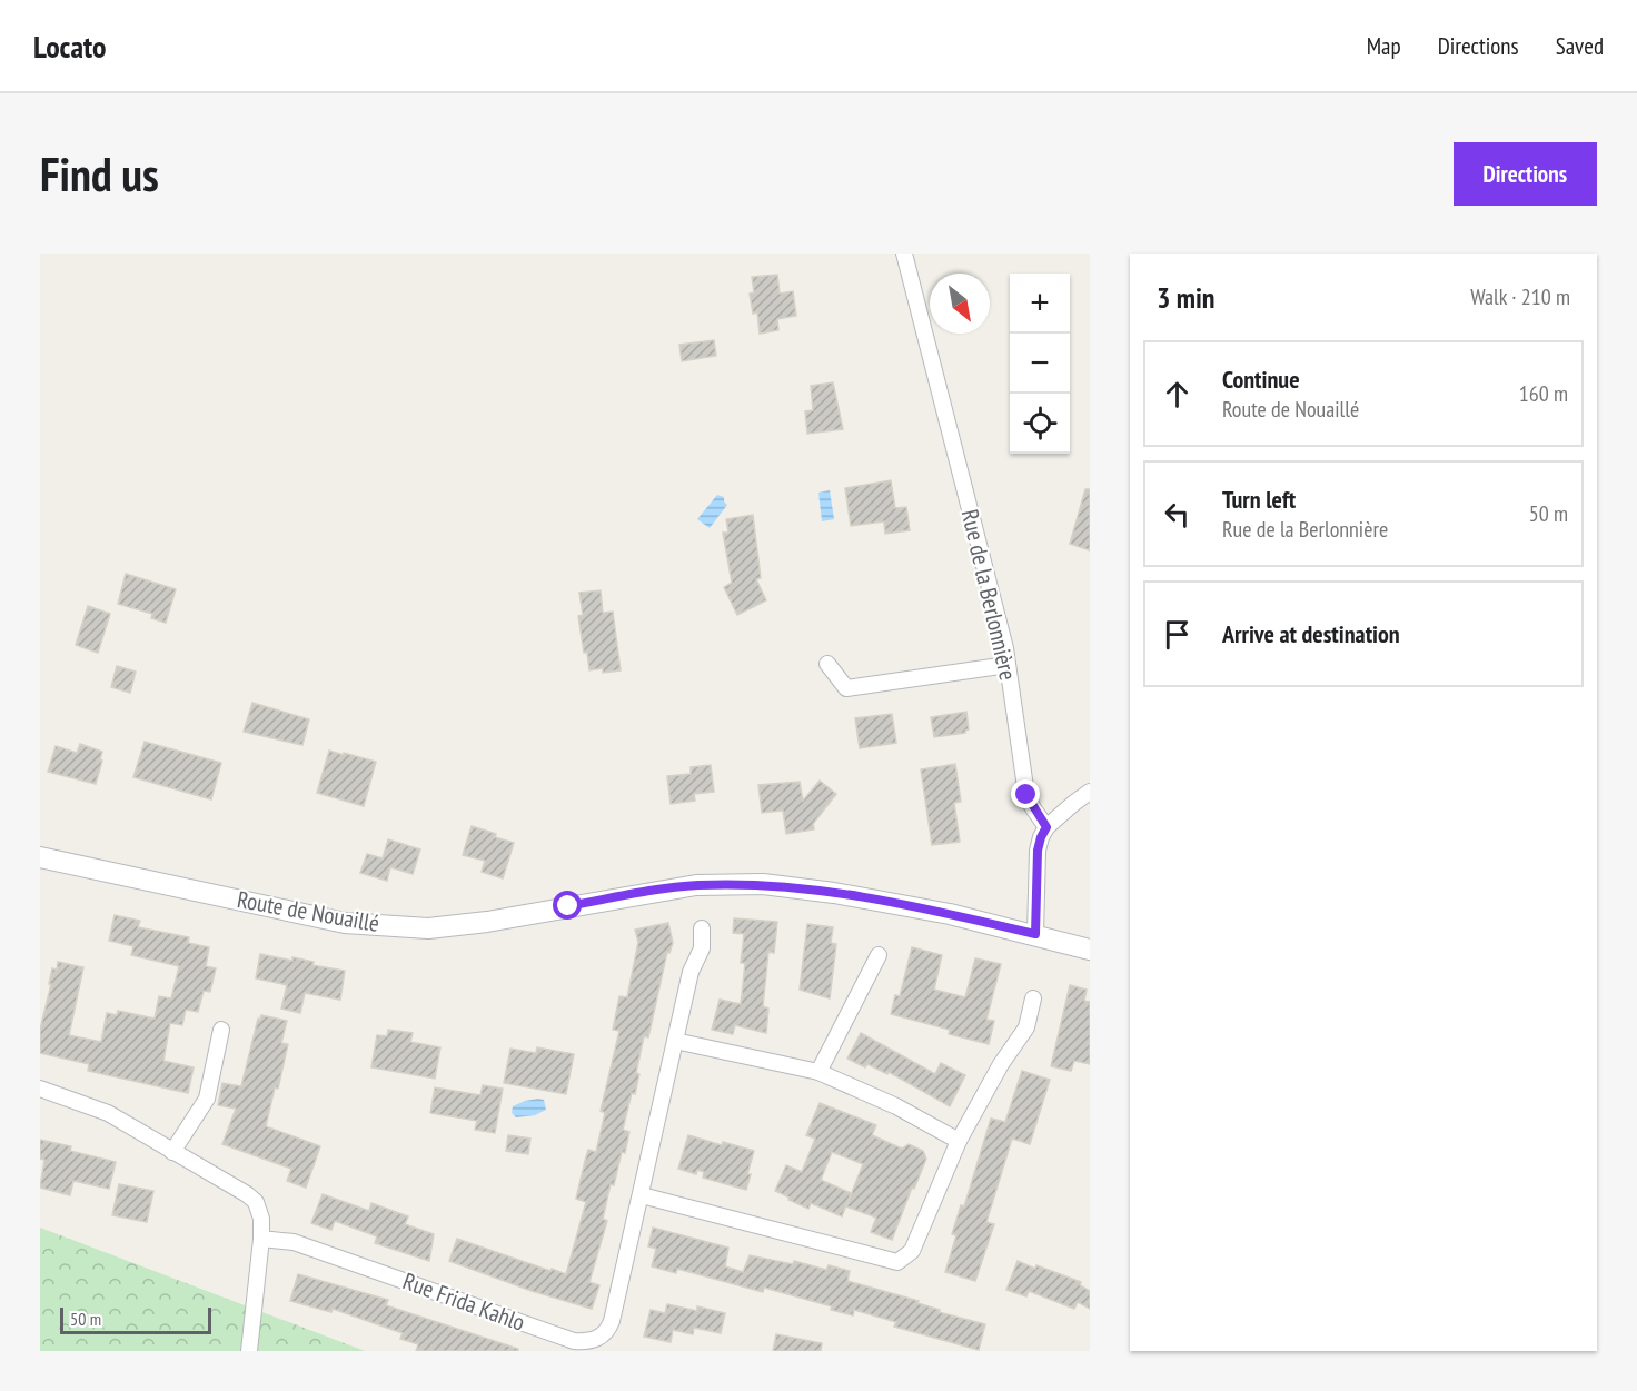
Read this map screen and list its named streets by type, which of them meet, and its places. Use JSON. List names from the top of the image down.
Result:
{
  "streets": {
    "street": ["Rue de la Berlonnière", "Route de Nouaillé", "Rue Frida Kahlo"]
  },
  "scale_bar": "50 m",
  "north": "bottom right",
  "page": {
    "header": "Locato",
    "nav": ["Map", "Directions", "Saved"],
    "buttons": "Directions",
    "title": "Find us",
    "heading": ["3 min", "Walk · 210 m"],
    "map_buttons": ["+", "−"],
    "list": [
      ["Continue", "Route de Nouaillé", "160 m"],
      ["Turn left", "Rue de la Berlonnière", "50 m"],
      "Arrive at destination"
    ],
    "scale": "50 m"
  }
}
